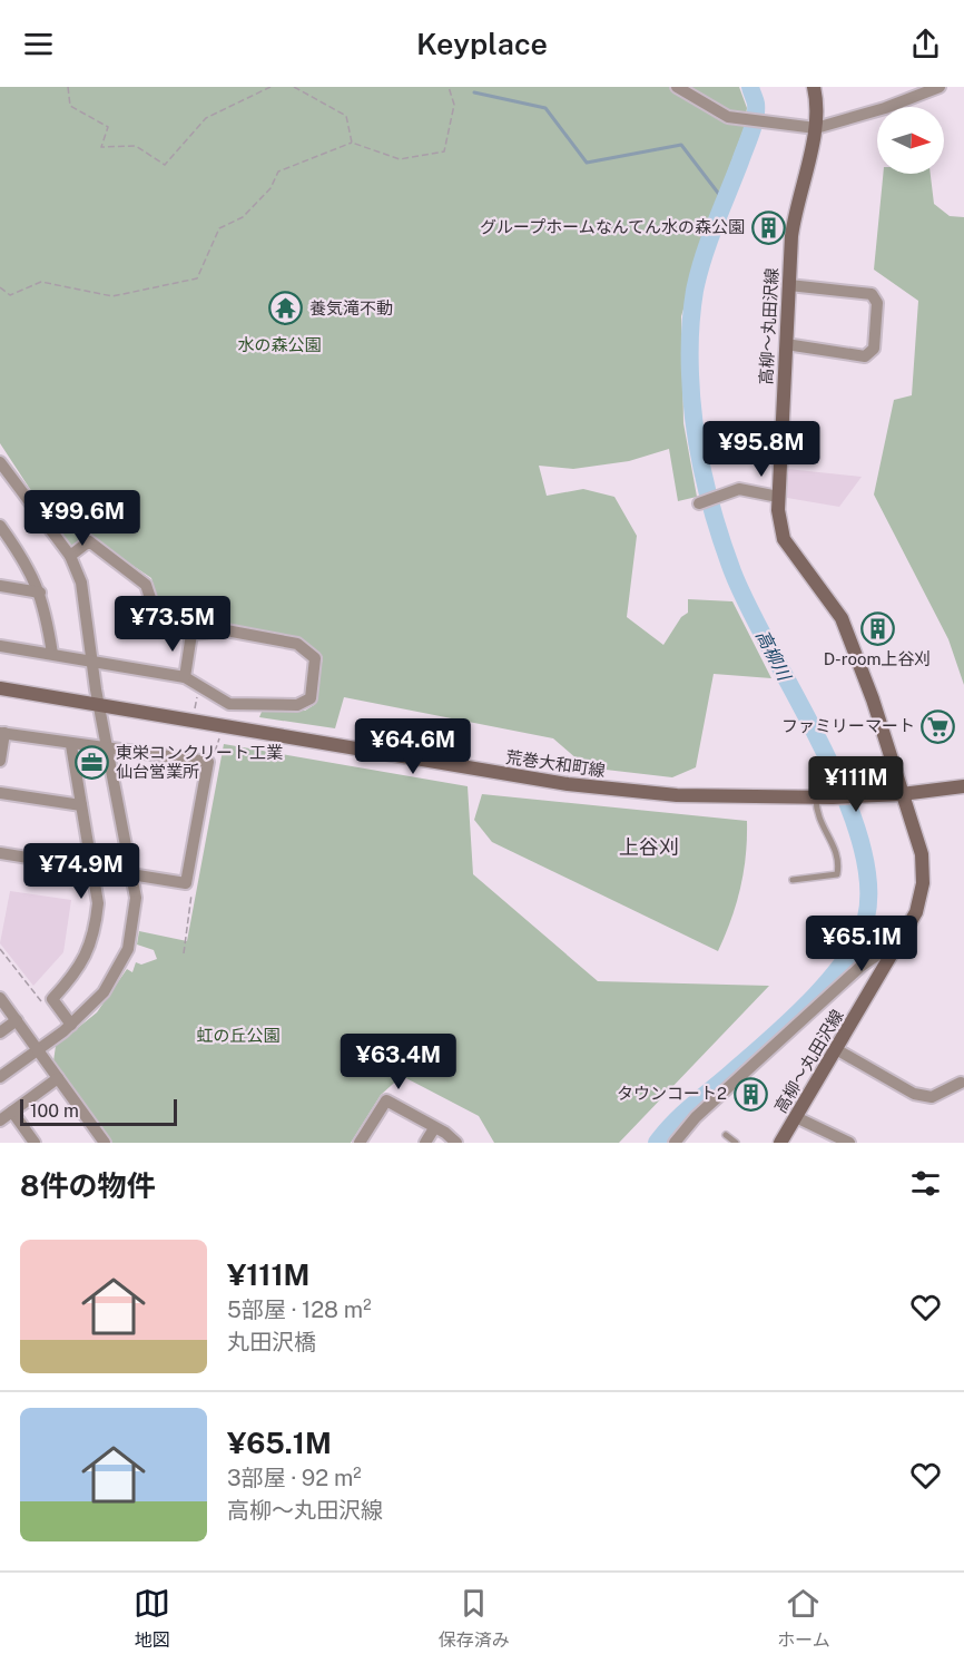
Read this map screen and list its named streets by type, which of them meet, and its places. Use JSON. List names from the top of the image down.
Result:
{
  "streets": {
    "street": ["高柳～丸田沢線", "荒巻大和町線"]
  },
  "crossings": [
    ["高柳～丸田沢線", "荒巻大和町線"]
  ],
  "districts": ["上谷刈"],
  "water": ["高柳川"],
  "parks": ["水の森公園", "虹の丘公園"],
  "places": {
    "building": ["グループホームなんてん水の森公園", "D-room上谷刈", "タウンコート2"],
    "temple": ["養気滝不動"],
    "supermarket": ["ファミリーマート"],
    "office": ["東栄コンクリート工業 仙台営業所"]
  },
  "scale_bar": "100 m",
  "north": "right",
  "page": {
    "header": "Keyplace",
    "price": [
      "¥95.8M",
      "¥99.6M",
      "¥73.5M",
      "¥64.6M",
      "¥111M",
      "¥74.9M",
      "¥65.1M",
      "¥63.4M"
    ],
    "scale": "100 m",
    "heading": "8件の物件",
    "list": [
      {
        "name": "¥111M",
        "note": "5部屋 · 128 m² · 丸田沢橋"
      },
      {
        "name": "¥65.1M",
        "note": "3部屋 · 92 m² · 高柳～丸田沢線"
      }
    ],
    "tabs": ["地図", "保存済み", "ホーム"]
  }
}
